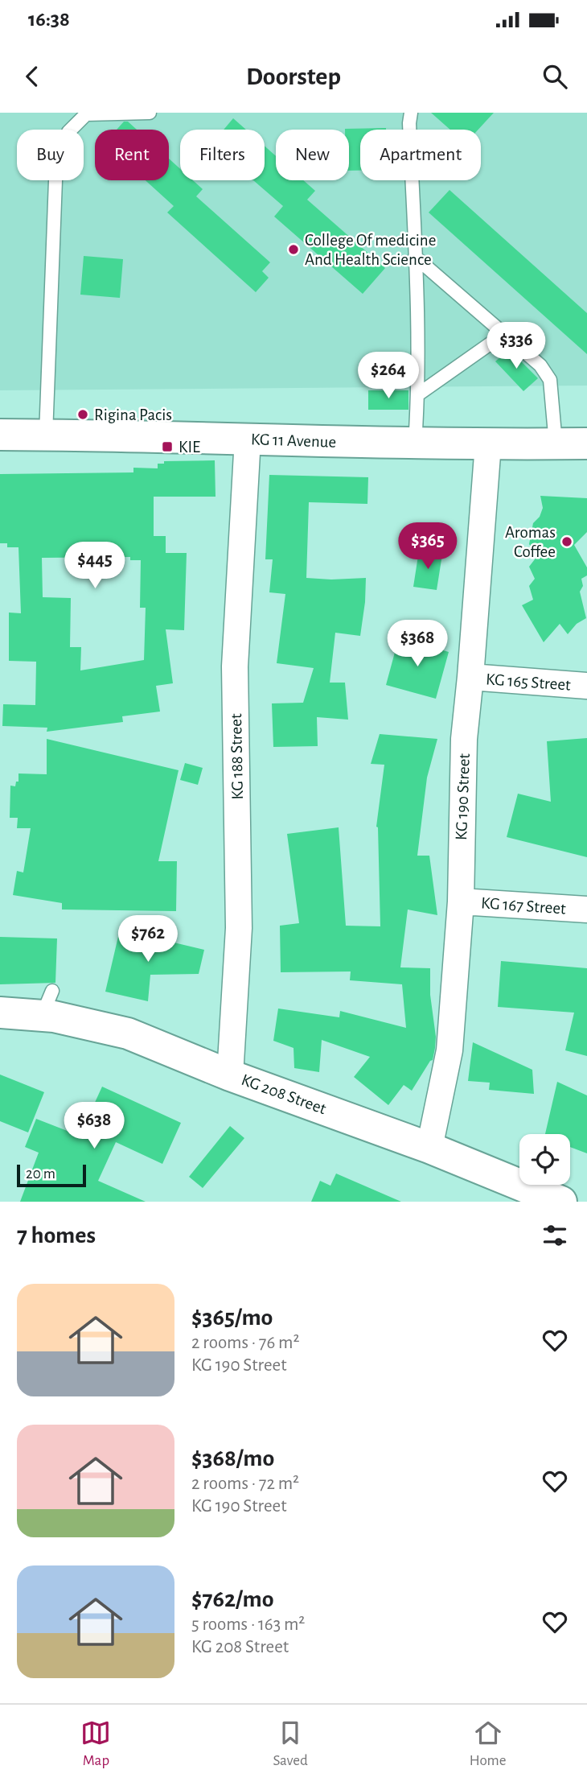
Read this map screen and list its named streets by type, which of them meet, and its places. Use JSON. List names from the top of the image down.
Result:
{
  "streets": {
    "main road": ["KG 11 Avenue", "KG 208 Street"],
    "street": [
      "KG 165 Street",
      "KG 188 Street",
      "KG 190 Street",
      "KG 167 Street"
    ]
  },
  "crossings": [
    ["KG 11 Avenue", "KG 188 Street"],
    ["KG 11 Avenue", "KG 190 Street"],
    ["KG 165 Street", "KG 190 Street"],
    ["KG 188 Street", "KG 208 Street"],
    ["KG 190 Street", "KG 167 Street"],
    ["KG 190 Street", "KG 208 Street"]
  ],
  "places": {
    "other": ["College Of medicine And Health Science", "Rigina Pacis", "Aromas Coffee"],
    "transit": ["KIE"]
  },
  "scale_bar": "20 m",
  "page": {
    "status": "16:38",
    "header": "Doorstep",
    "chip": [
      "Buy",
      "Rent",
      "Filters",
      "New",
      "Apartment"
    ],
    "price": [
      "$336",
      "$264",
      "$365",
      "$445",
      "$368",
      "$762",
      "$638"
    ],
    "scale": "20 m",
    "heading": "7 homes",
    "list": [
      {
        "name": "$365/mo",
        "note": "2 rooms · 76 m² · KG 190 Street"
      },
      {
        "name": "$368/mo",
        "note": "2 rooms · 72 m² · KG 190 Street"
      },
      {
        "name": "$762/mo",
        "note": "5 rooms · 163 m² · KG 208 Street"
      }
    ],
    "tabs": ["Map", "Saved", "Home"]
  }
}
